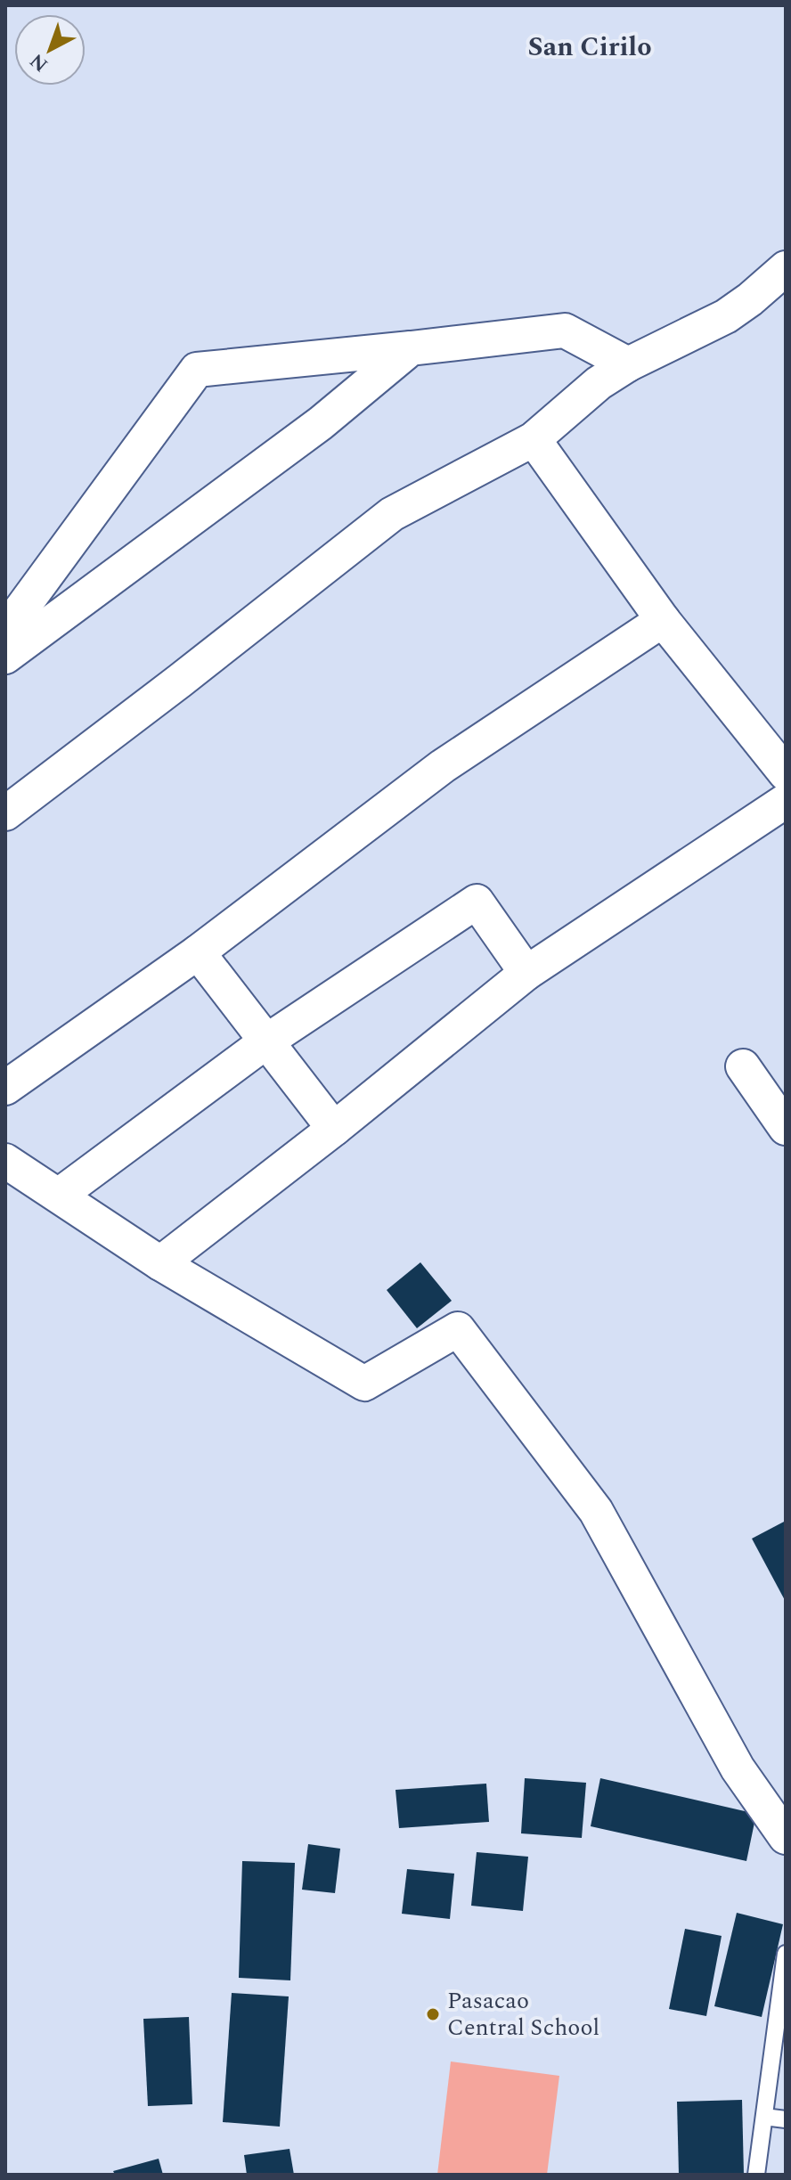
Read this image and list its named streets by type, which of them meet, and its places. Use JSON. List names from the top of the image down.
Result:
{
  "districts": ["San Cirilo"],
  "places": ["Pasacao Central School"],
  "north": "bottom left"
}
